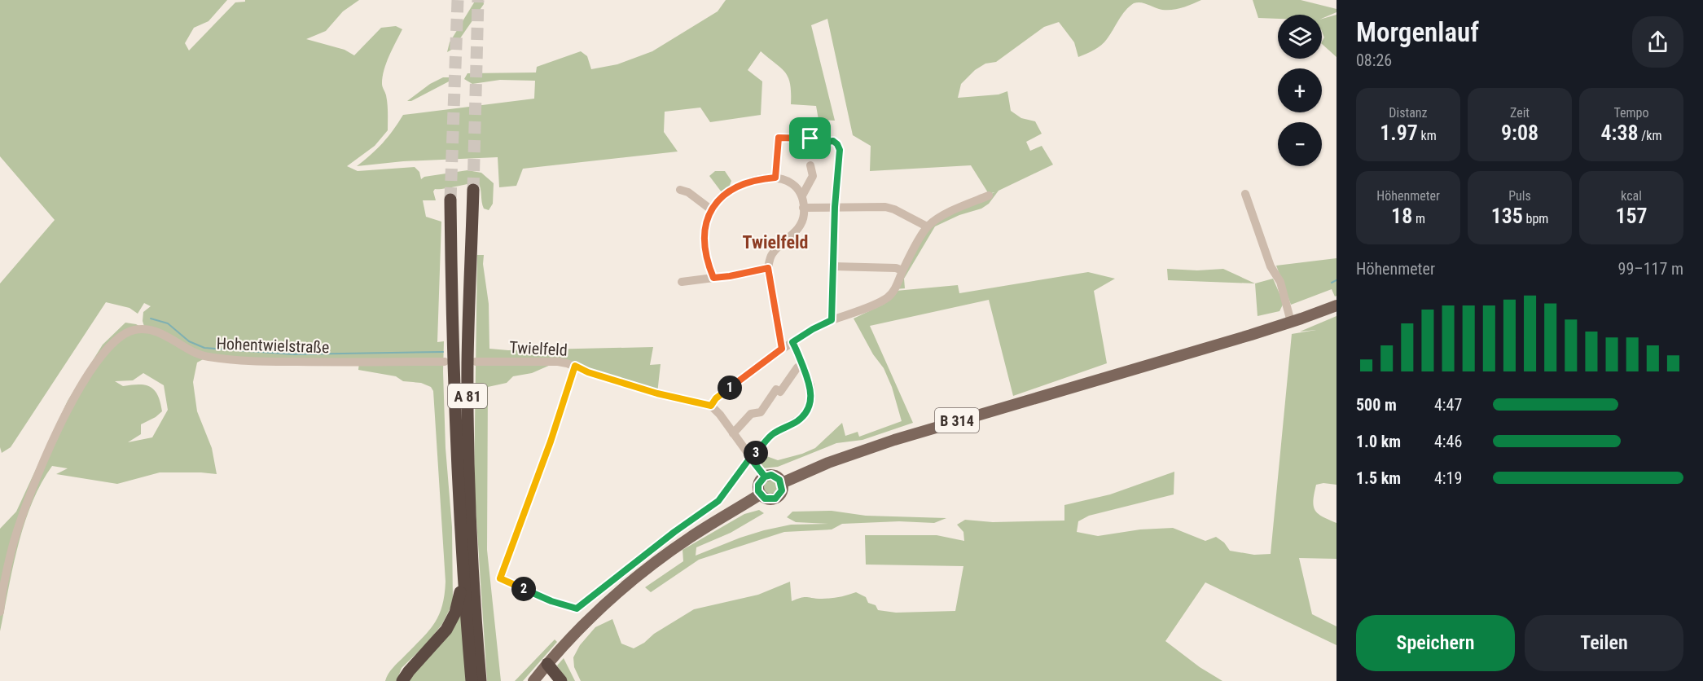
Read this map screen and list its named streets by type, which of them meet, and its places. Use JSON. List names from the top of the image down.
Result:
{
  "streets": {
    "highway": ["A 81"],
    "main road": ["B 314"],
    "street": ["Hohentwielstraße", "Twielfeld"]
  },
  "districts": ["Twielfeld"],
  "page": {
    "heading": ["Morgenlauf", "08:26"],
    "map_buttons": ["+", "−"],
    "stats": [
      ["Distanz", "1.97 km"],
      ["Zeit", "9:08"],
      ["Tempo", "4:38 /km"],
      ["Höhenmeter", "18 m"],
      ["Puls", "135 bpm"],
      ["kcal", "157"]
    ],
    "chart": ["Höhenmeter", "99–117 m"],
    "pins": ["1", "3", "2"],
    "list": [
      {
        "name": "500 m",
        "note": "4:47"
      },
      {
        "name": "1.0 km",
        "note": "4:46"
      },
      {
        "name": "1.5 km",
        "note": "4:19"
      }
    ],
    "buttons": ["Speichern", "Teilen"]
  }
}
